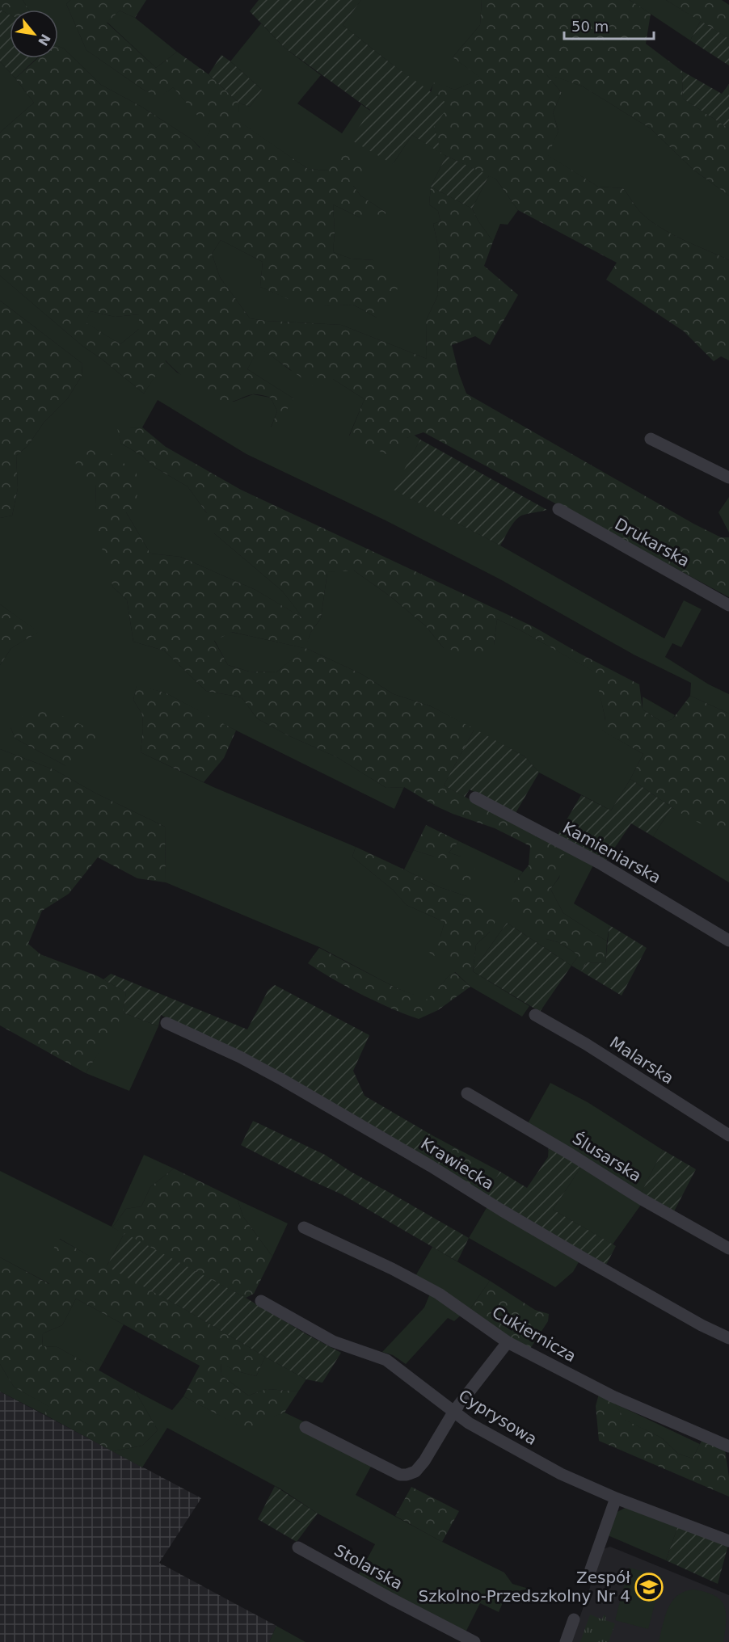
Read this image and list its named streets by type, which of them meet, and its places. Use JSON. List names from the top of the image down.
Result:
{
  "streets": {
    "street": [
      "Drukarska",
      "Kamieniarska",
      "Malarska",
      "Ślusarska",
      "Krawiecka",
      "Cukiernicza",
      "Cyprysowa",
      "Stolarska"
    ]
  },
  "places": {
    "school or university": ["Zespół Szkolno-Przedszkolny Nr 4"]
  },
  "scale_bar": "50 m",
  "north": "bottom right"
}
